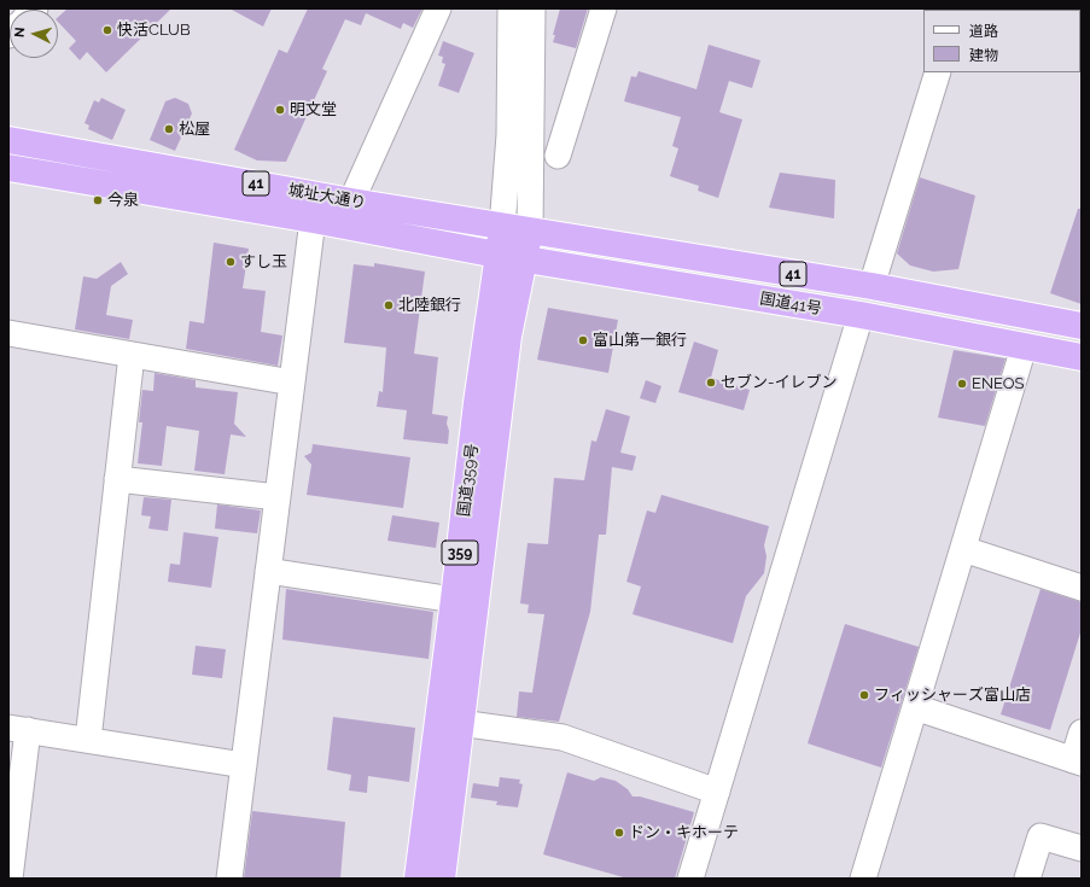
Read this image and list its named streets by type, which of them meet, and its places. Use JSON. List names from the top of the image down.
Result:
{
  "streets": {
    "highway": [
      "41",
      "城址大通り",
      "国道41号",
      "国道359号",
      "359"
    ]
  },
  "crossings": [
    ["城址大通り", "国道41号"],
    ["城址大通り", "国道359号"],
    ["国道41号", "国道359号"]
  ],
  "places": [
    "快活CLUB",
    "明文堂",
    "松屋",
    "今泉",
    "すし玉",
    "北陸銀行",
    "富山第一銀行",
    "セブン-イレブン",
    "ENEOS",
    "フィッシャーズ富山店",
    "ドン・キホーテ"
  ],
  "legend": ["道路", "建物"],
  "north": "left"
}
